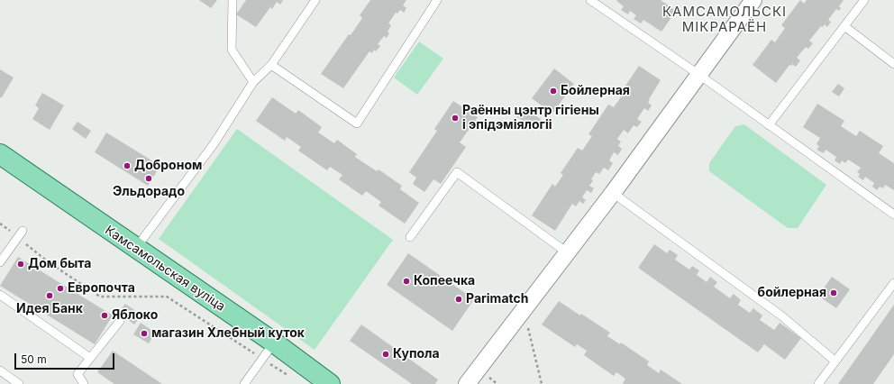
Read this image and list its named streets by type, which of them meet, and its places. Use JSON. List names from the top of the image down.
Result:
{
  "streets": {
    "main road": ["Камсамольская вуліца"]
  },
  "districts": ["КАМСАМОЛЬСКІ МІКРАРАЁН"],
  "places": [
    "Бойлерная",
    "Раённы цэнтр гігіены і эпідэміялогіі",
    "Доброном",
    "Эльдорадо",
    "Дом быта",
    "Копеечка",
    "Европочта",
    "бойлерная",
    "Идея Банк",
    "Parimatch",
    "Яблоко",
    "магазин Хлебный куток",
    "Купола"
  ],
  "scale_bar": "50 m"
}
